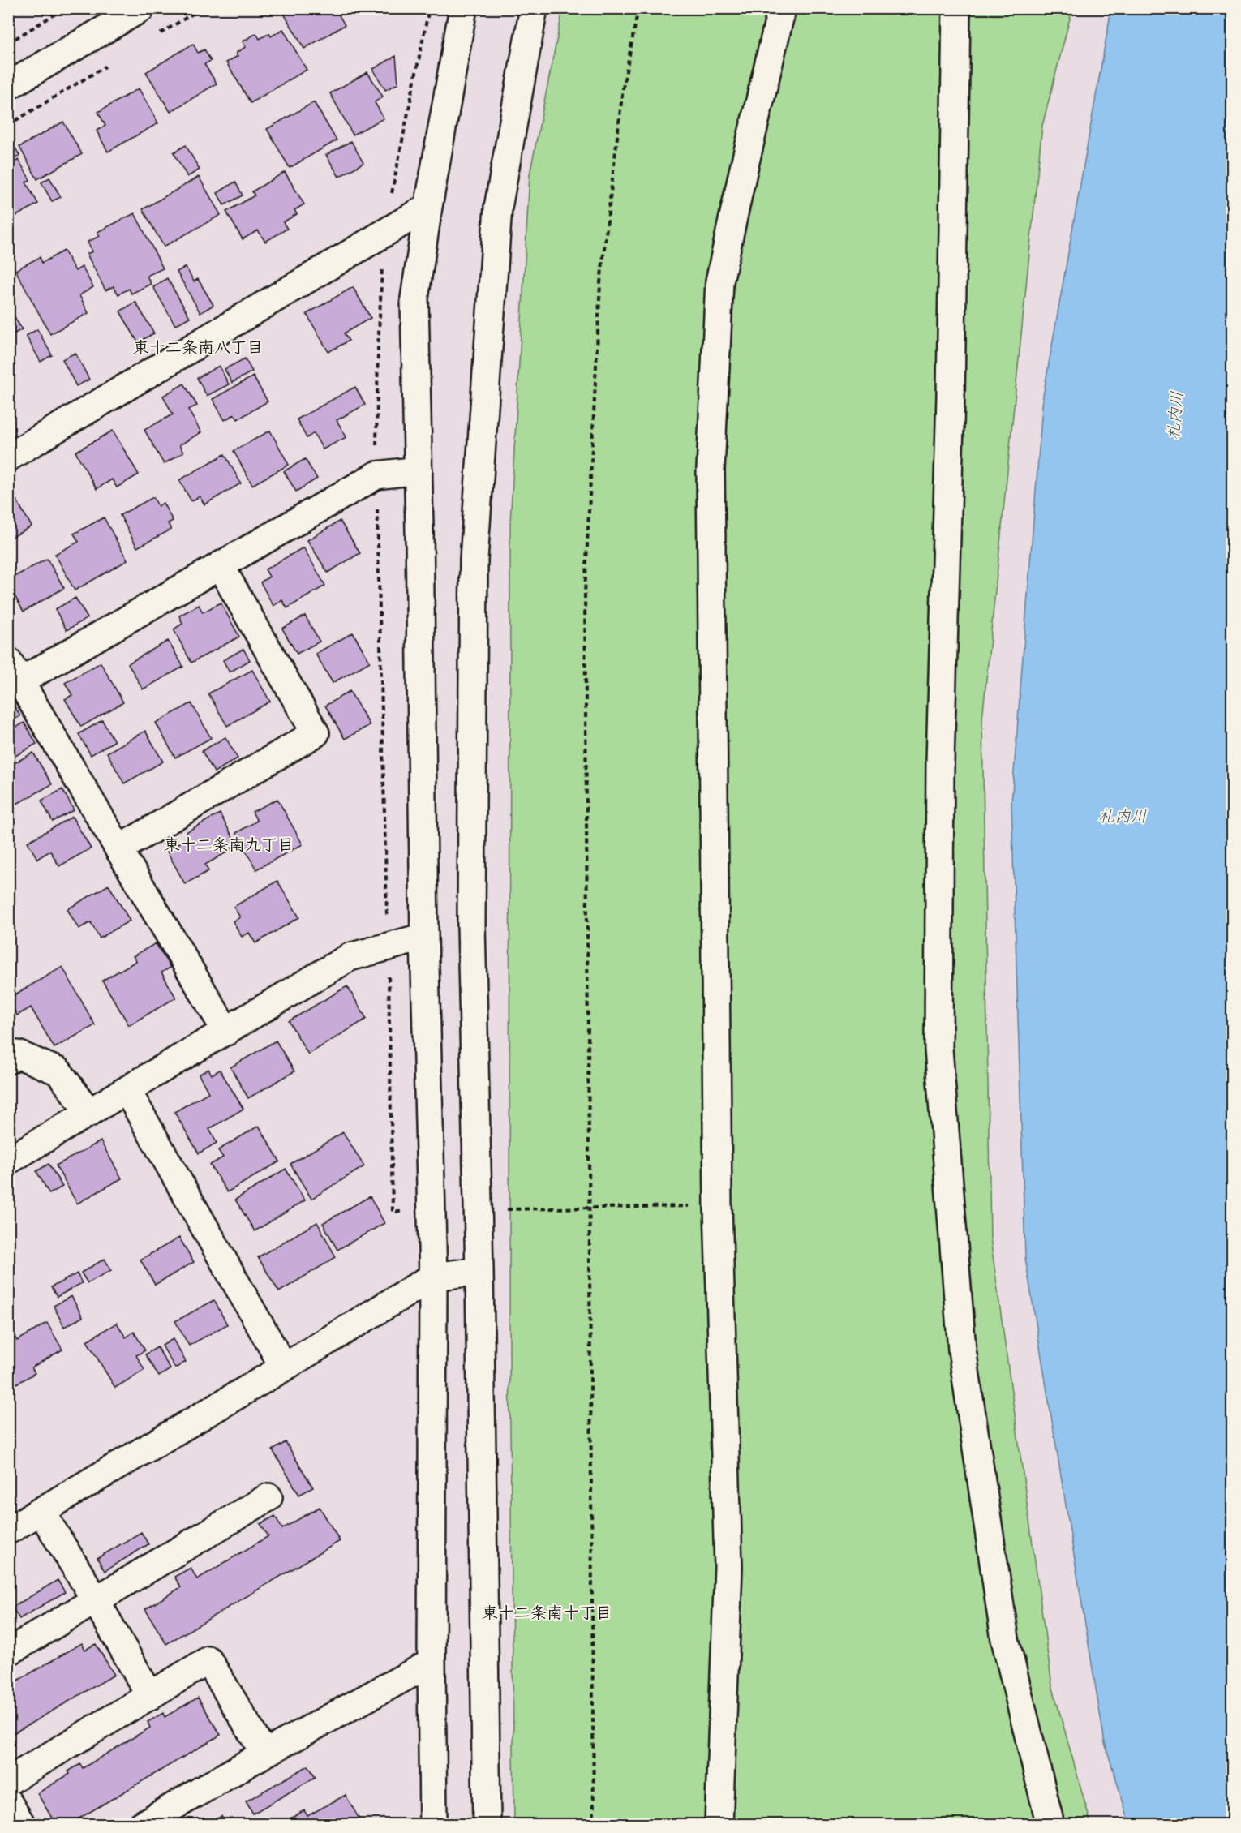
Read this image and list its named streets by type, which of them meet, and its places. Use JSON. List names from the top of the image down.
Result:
{
  "districts": ["東十二条南八丁目", "東十二条南九丁目", "東十二条南十丁目"],
  "water": ["札内川"]
}
